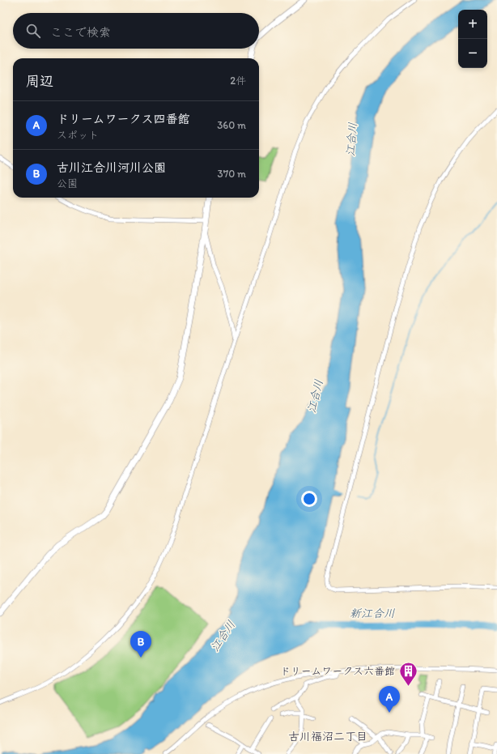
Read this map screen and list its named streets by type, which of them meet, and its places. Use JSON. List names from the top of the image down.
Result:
{
  "districts": ["古川福沼二丁目"],
  "water": ["江合川", "新江合川"],
  "places": {
    "building": ["ドリームワークス六番館"]
  },
  "page": {
    "map_buttons": ["+", "−"],
    "search": "ここで検索",
    "heading": ["周辺", "2件"],
    "list": [
      {
        "mark": "A",
        "name": "ドリームワークス四番館",
        "note": "スポット",
        "value": "360 m"
      },
      {
        "mark": "B",
        "name": "古川江合川河川公園",
        "note": "公園",
        "value": "370 m"
      }
    ],
    "pins": ["B", "A"]
  }
}
